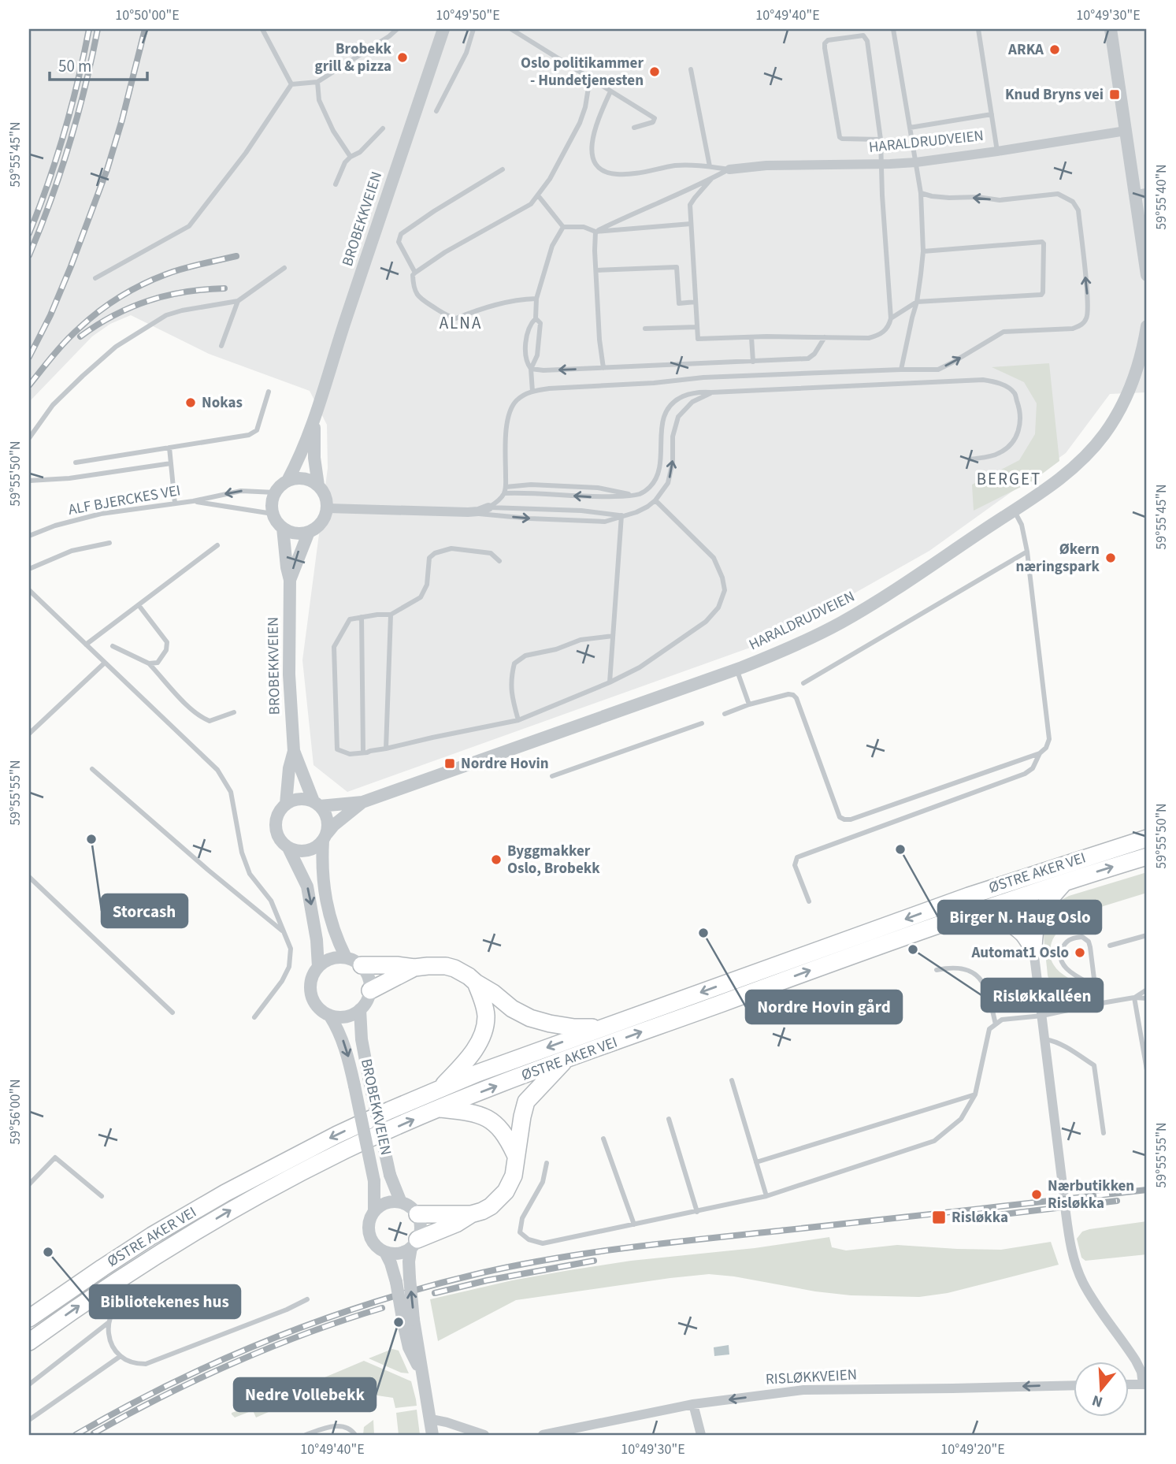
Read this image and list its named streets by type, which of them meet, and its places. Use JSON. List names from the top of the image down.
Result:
{
  "streets": {
    "highway": ["ØSTRE AKER VEI"],
    "street": ["HARALDRUDVEIEN", "BROBEKKVEIEN", "RISLØKKVEIEN"],
    "lane": ["ALF BJERCKES VEI"]
  },
  "crossings": [
    ["HARALDRUDVEIEN", "BROBEKKVEIEN"],
    ["BROBEKKVEIEN", "ALF BJERCKES VEI"]
  ],
  "one_way": ["RISLØKKVEIEN"],
  "districts": ["ALNA", "BERGET"],
  "places": {
    "other": [
      "ARKA",
      "Brobekk grill & pizza",
      "Oslo politikammer - Hundetjenesten",
      "Nokas",
      "Økern næringspark",
      "Storcash",
      "Birger N. Haug Oslo",
      "Byggmakker Oslo, Brobekk",
      "Nordre Hovin gård",
      "Risløkkalléen",
      "Automat1 Oslo",
      "Nærbutikken Risløkka",
      "Bibliotekenes hus",
      "Nedre Vollebekk"
    ],
    "transit": ["Knud Bryns vei", "Nordre Hovin", "Risløkka"]
  },
  "scale_bar": "50 m",
  "north": "bottom",
  "coordinates": [
    "10°50'00\"E",
    "10°49'50\"E",
    "10°49'40\"E",
    "10°49'30\"E",
    "59°55'45\"N",
    "59°55'40\"N",
    "59°55'50\"N",
    "59°55'55\"N",
    "59°56'00\"N",
    "10°49'20\"E"
  ]
}
